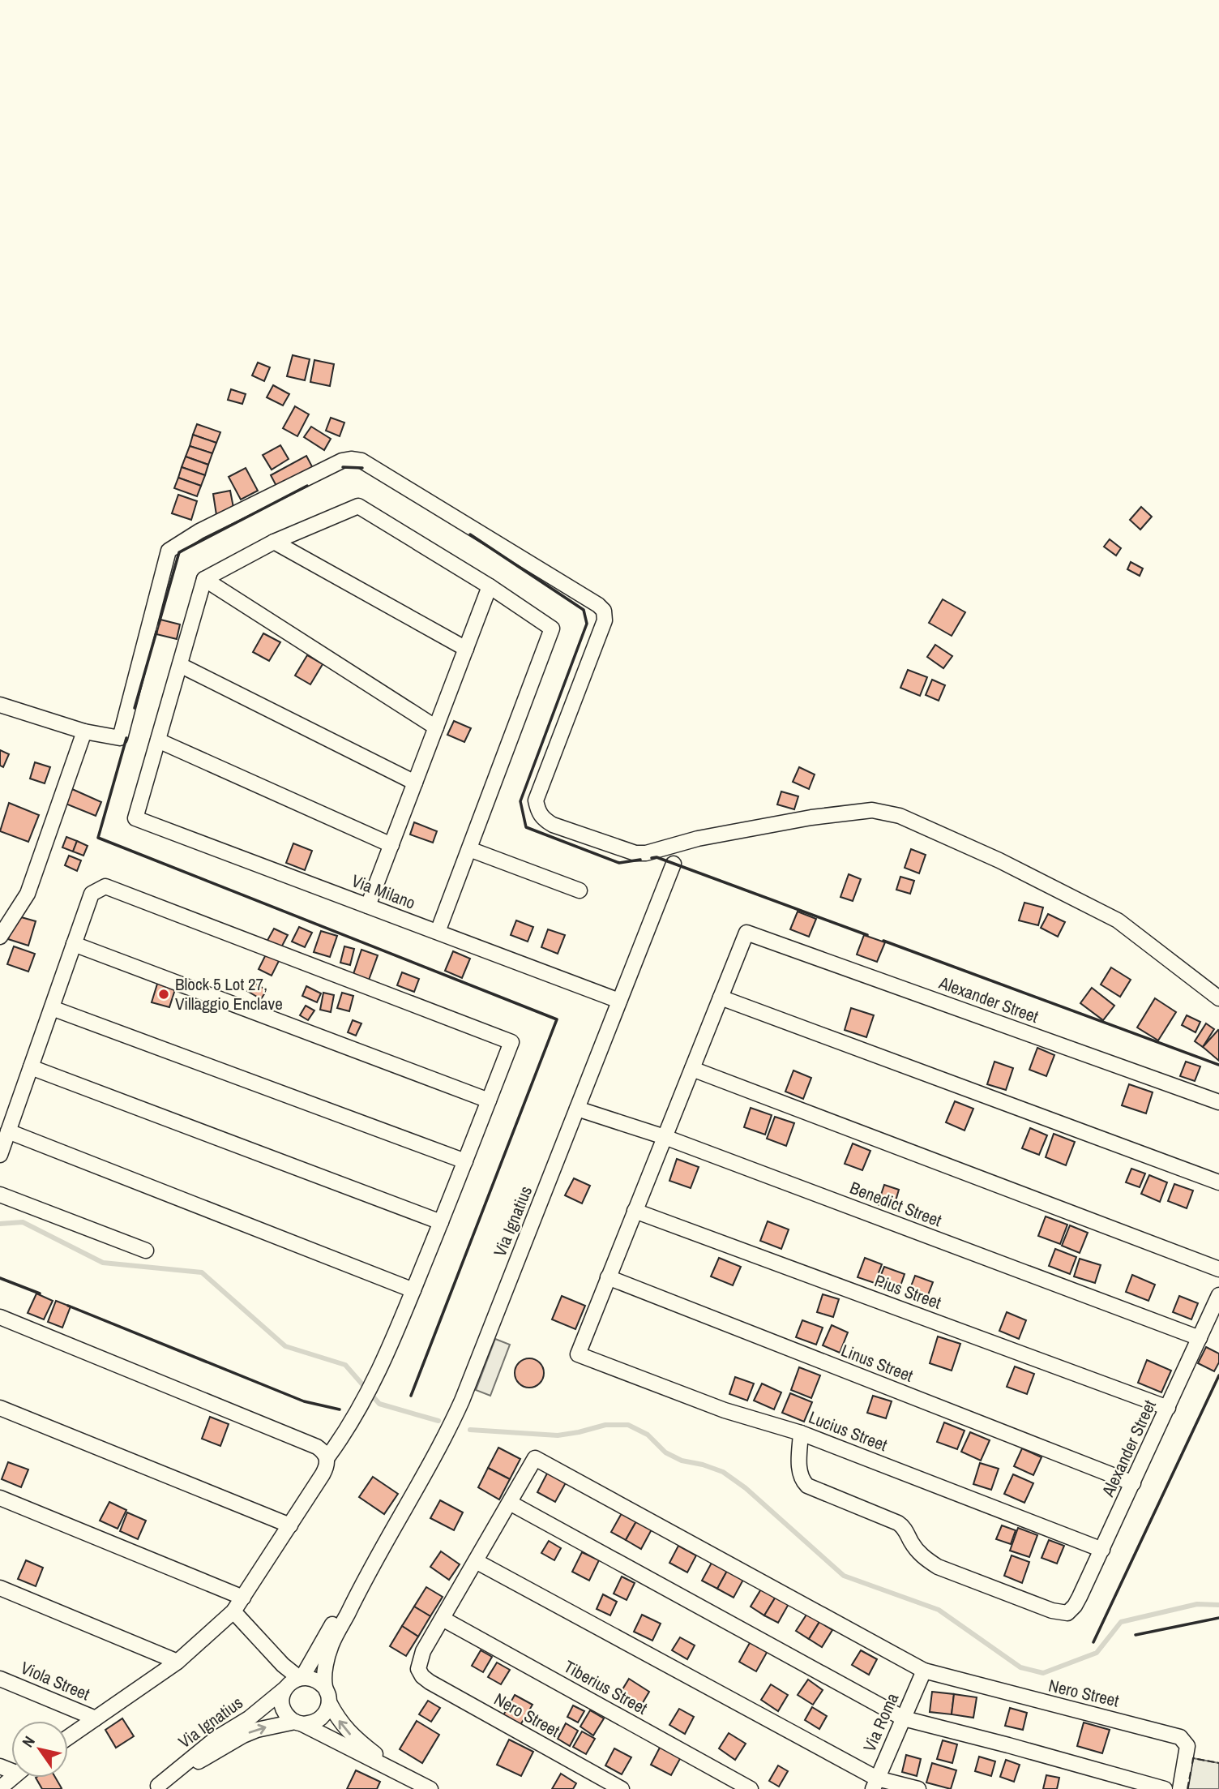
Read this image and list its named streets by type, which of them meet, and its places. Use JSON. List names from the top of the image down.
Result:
{
  "streets": {
    "street": [
      "Via Milano",
      "Alexander Street",
      "Benedict Street",
      "Via Ignatius",
      "Pius Street",
      "Linus Street",
      "Lucius Street",
      "Viola Street",
      "Tiberius Street",
      "Nero Street",
      "Via Roma"
    ]
  },
  "crossings": [
    ["Via Milano", "Via Ignatius"],
    ["Alexander Street", "Benedict Street"],
    ["Alexander Street", "Pius Street"],
    ["Alexander Street", "Linus Street"],
    ["Alexander Street", "Lucius Street"],
    ["Benedict Street", "Via Ignatius"],
    ["Linus Street", "Lucius Street"],
    ["Tiberius Street", "Nero Street"],
    ["Nero Street", "Via Roma"]
  ],
  "places": ["Block 5 Lot 27, Villaggio Enclave"],
  "north": "top left"
}
